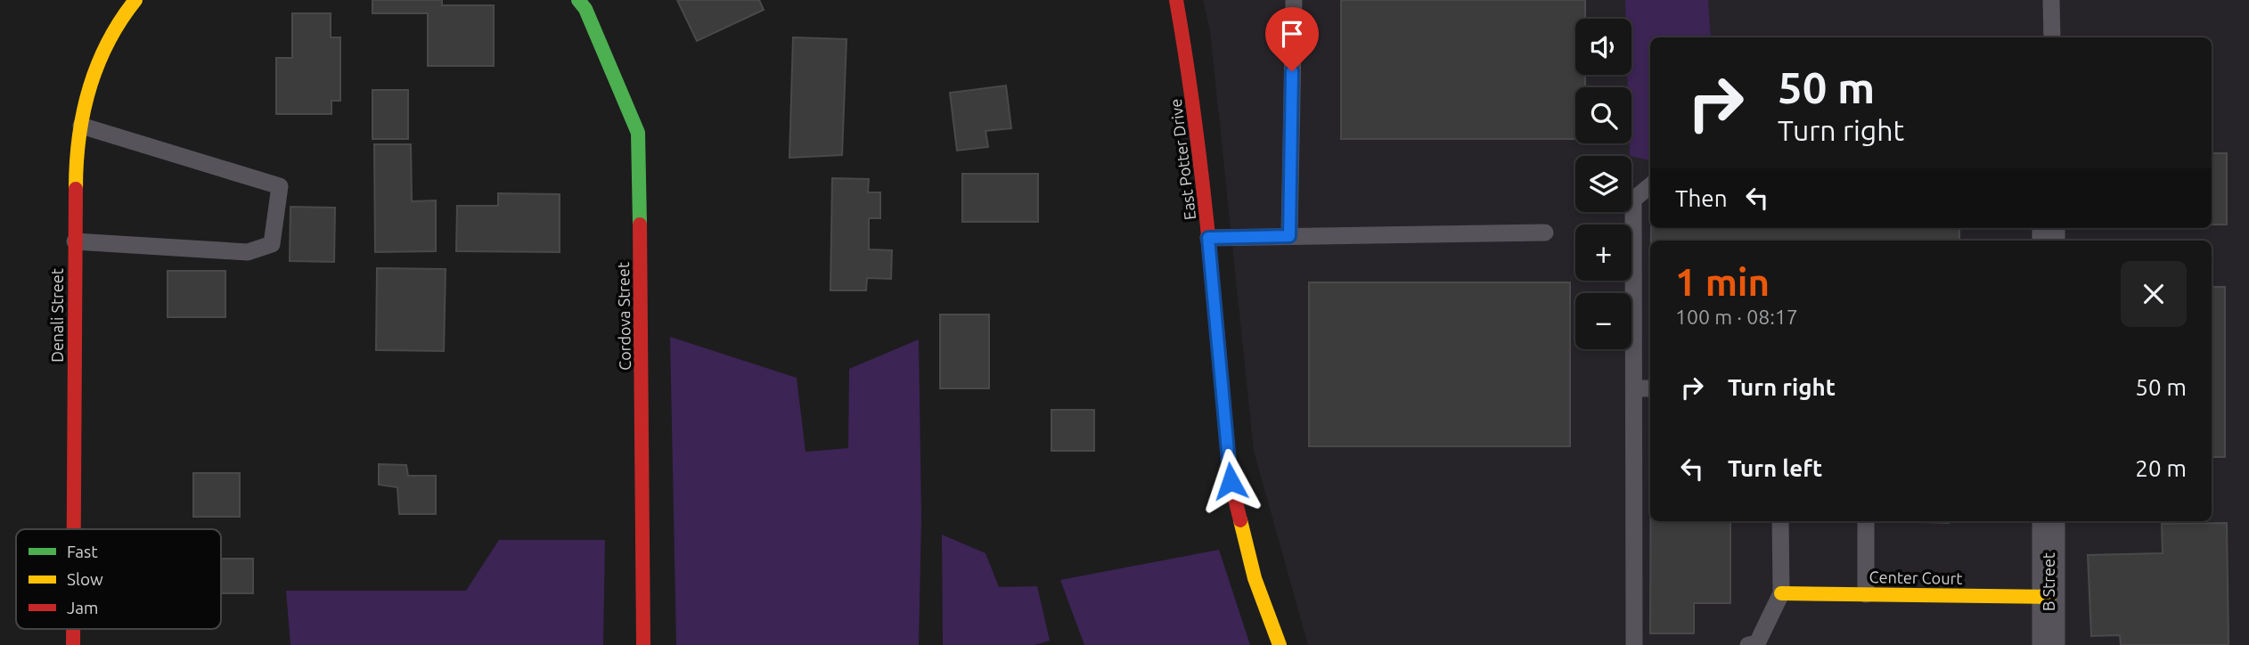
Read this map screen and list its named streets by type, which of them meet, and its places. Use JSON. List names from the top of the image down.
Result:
{
  "streets": {
    "street": [
      "East Potter Drive",
      "Denali Street",
      "Cordova Street",
      "Center Court",
      "B Street"
    ]
  },
  "crossings": [
    ["Center Court", "B Street"]
  ],
  "legend": ["Fast", "Slow", "Jam"],
  "page": {
    "map_buttons": ["+", "−"],
    "turn": ["50 m", "Turn right"],
    "then": "Then",
    "heading": ["1 min", "100 m · 08:17"],
    "list": [
      {
        "name": "Turn right",
        "value": "50 m"
      },
      {
        "name": "Turn left",
        "value": "20 m"
      }
    ]
  }
}
